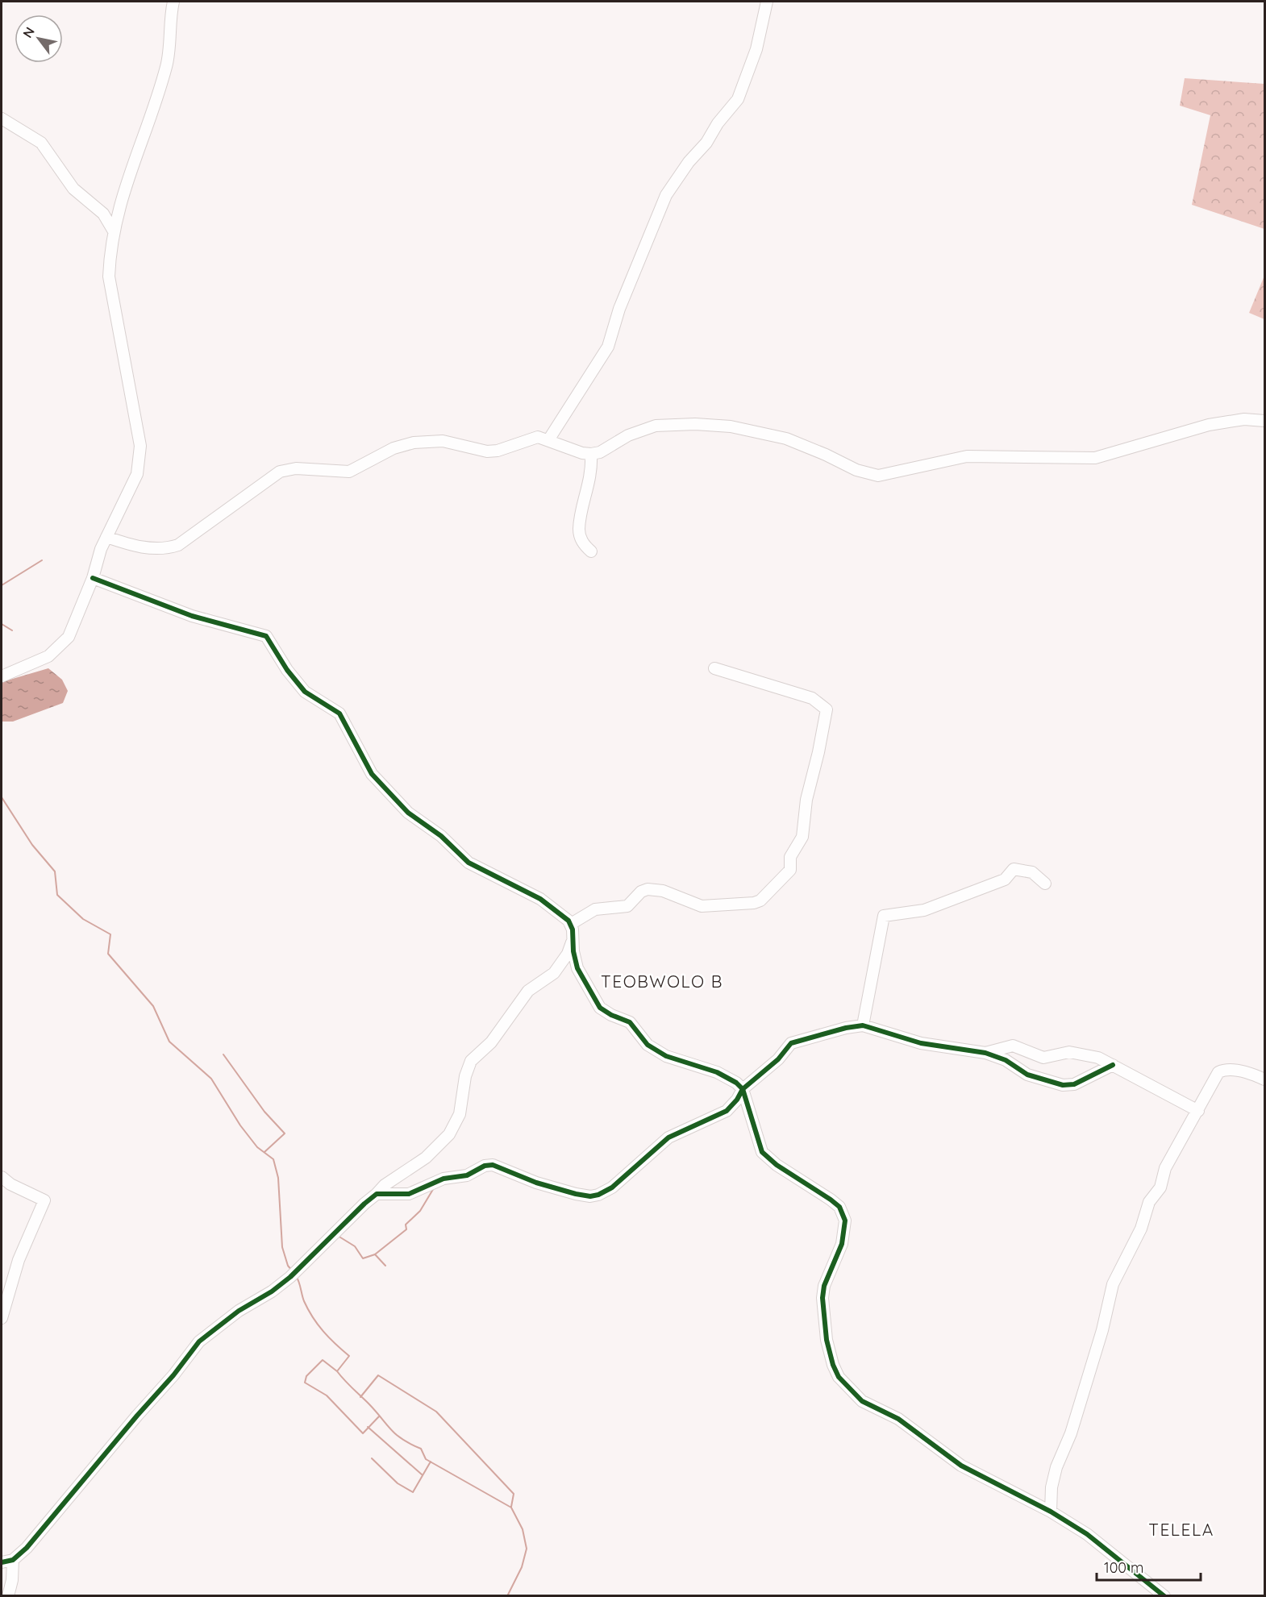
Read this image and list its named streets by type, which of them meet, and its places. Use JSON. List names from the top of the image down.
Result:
{
  "districts": ["TEOBWOLO B", "TELELA"],
  "scale_bar": "100 m",
  "north": "top left"
}
